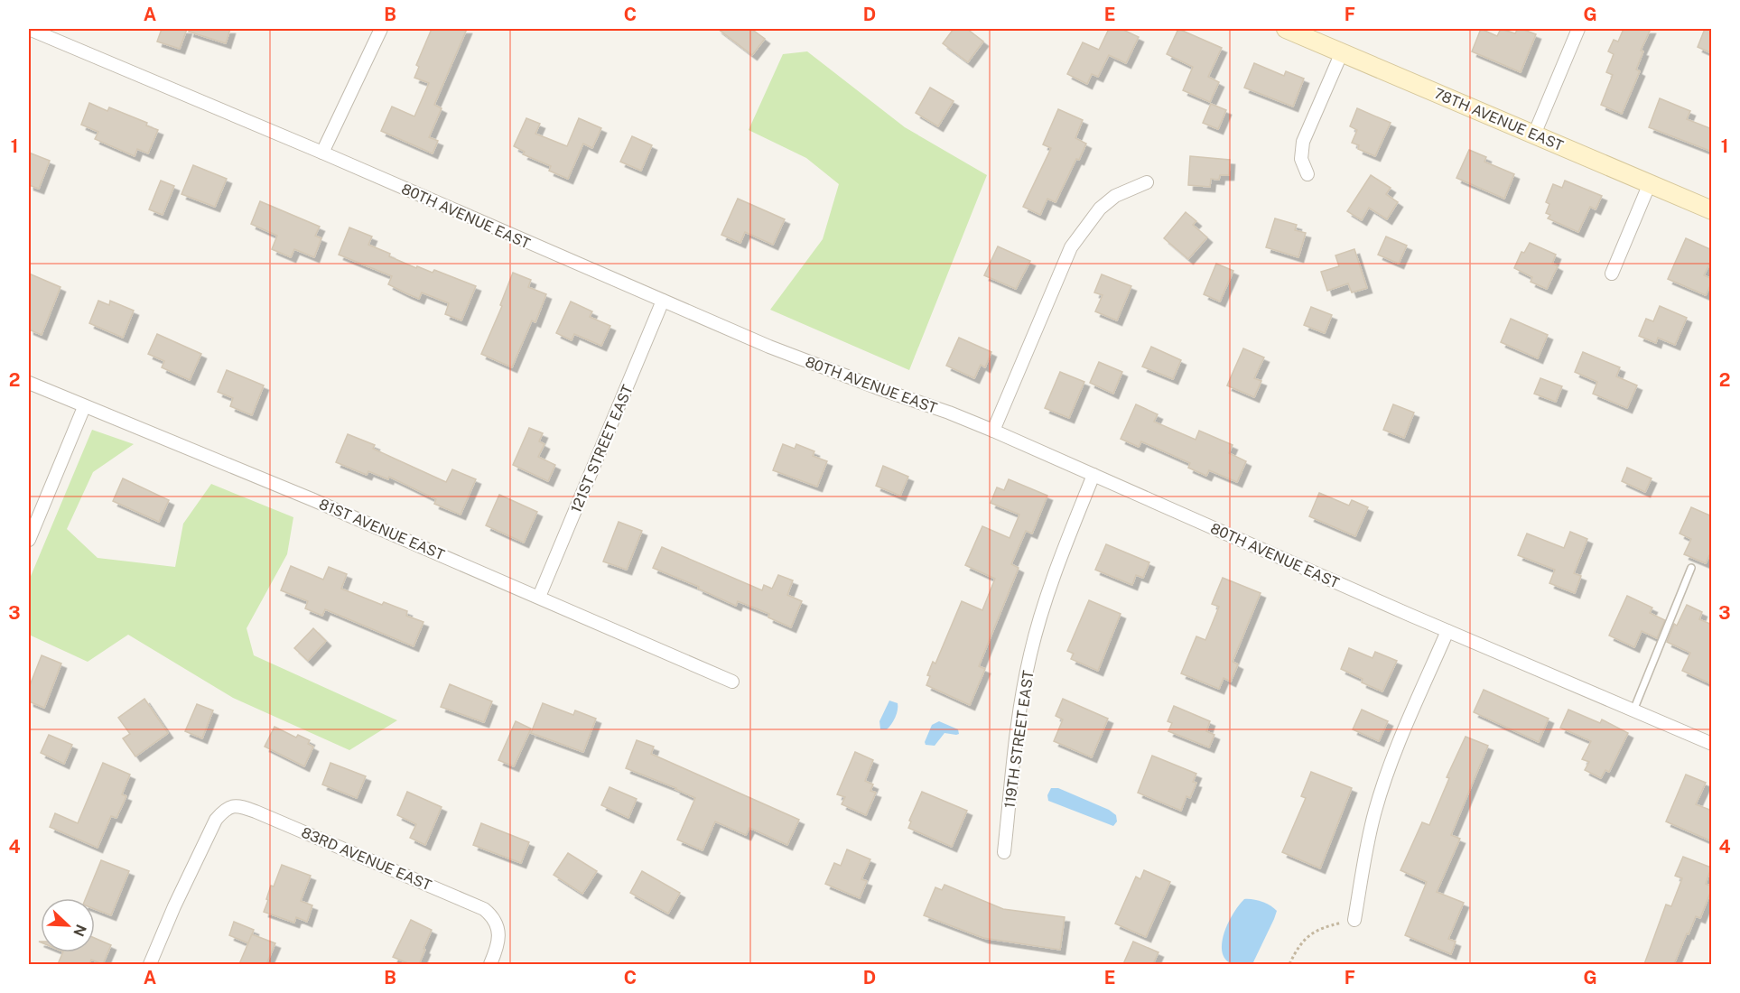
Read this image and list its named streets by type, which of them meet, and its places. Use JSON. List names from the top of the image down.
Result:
{
  "streets": {
    "street": [
      "78TH AVENUE EAST",
      "80TH AVENUE EAST",
      "121ST STREET EAST",
      "81ST AVENUE EAST",
      "119TH STREET EAST",
      "83RD AVENUE EAST"
    ]
  },
  "crossings": [
    ["80TH AVENUE EAST", "121ST STREET EAST"],
    ["80TH AVENUE EAST", "119TH STREET EAST"],
    ["121ST STREET EAST", "81ST AVENUE EAST"]
  ],
  "north": "bottom right",
  "grid": {
    "columns": [
      "A",
      "B",
      "C",
      "D",
      "E",
      "F",
      "G"
    ],
    "rows": [
      "1",
      "2",
      "3",
      "4"
    ]
  }
}
